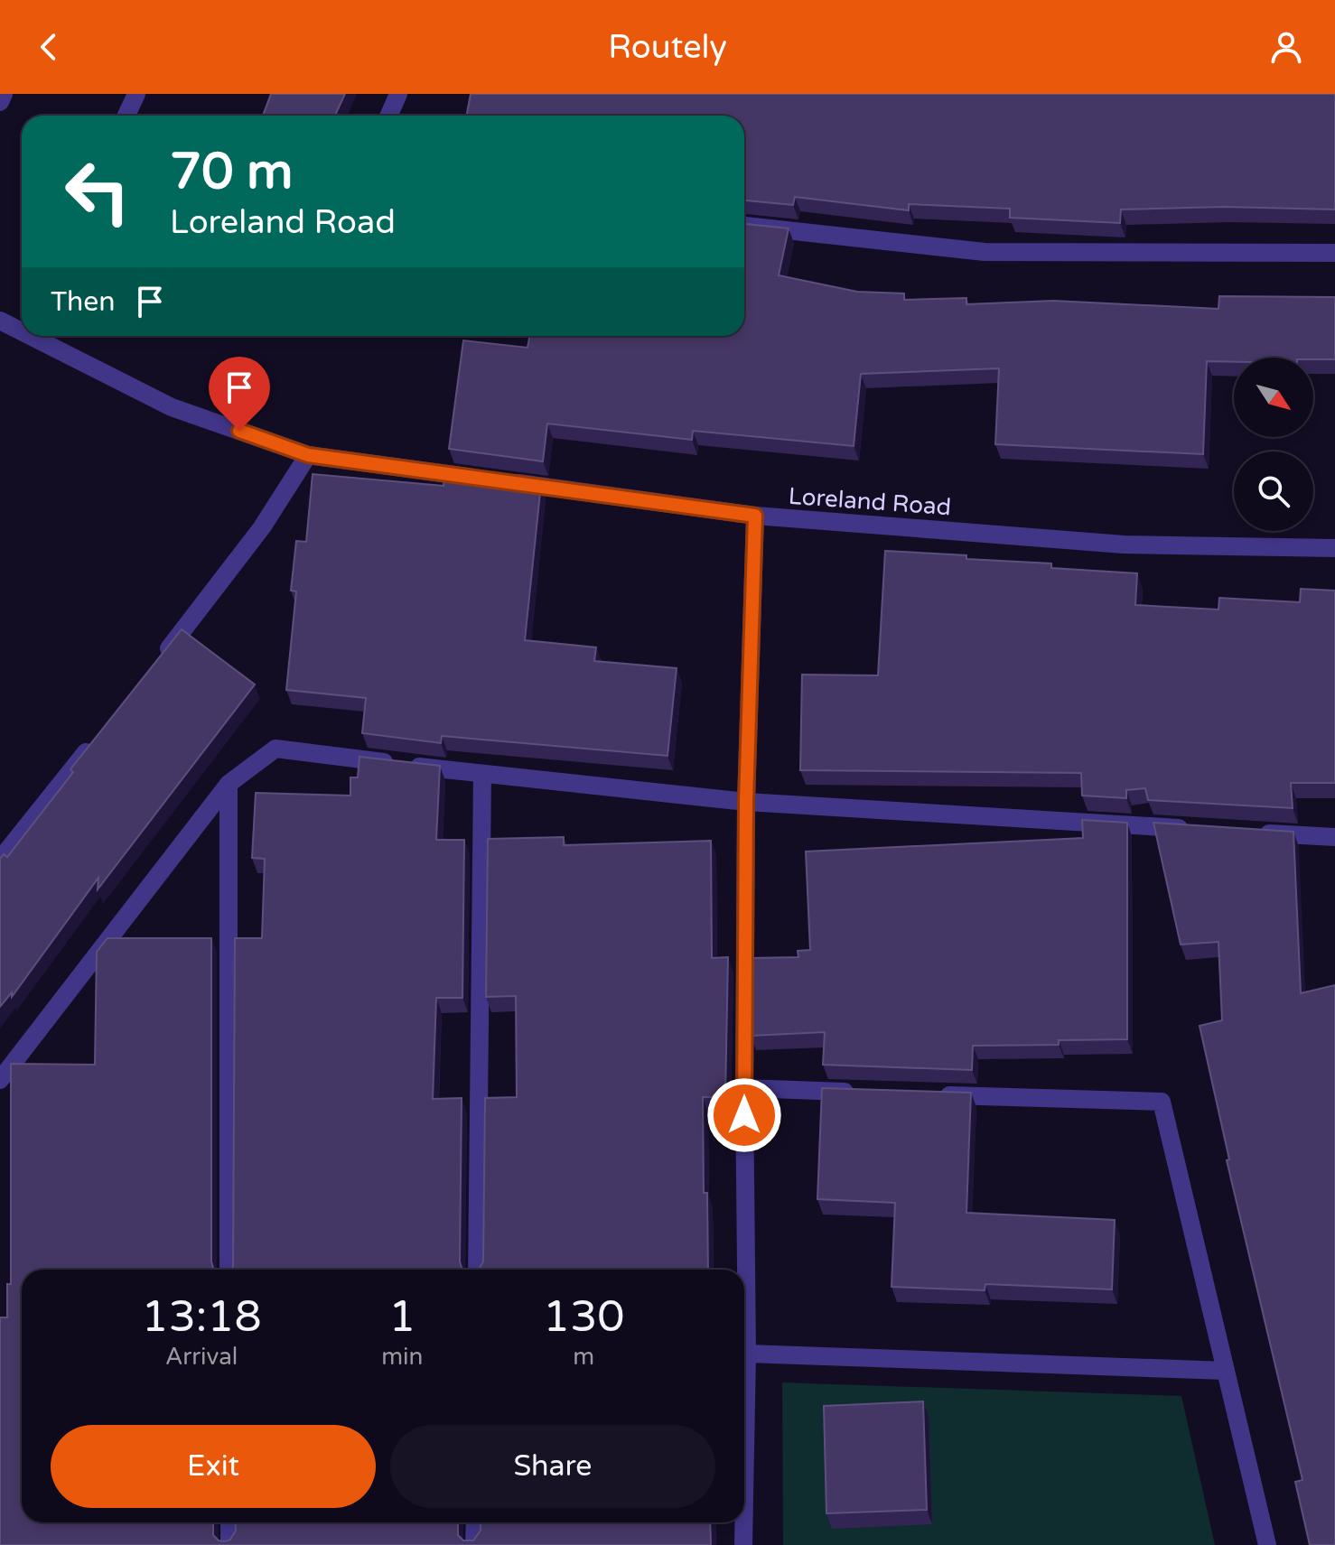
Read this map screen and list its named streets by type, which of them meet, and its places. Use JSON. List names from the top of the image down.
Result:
{
  "streets": {
    "street": ["Loreland Road"]
  },
  "north": "bottom right",
  "page": {
    "header": "Routely",
    "turn": ["70 m", "Loreland Road"],
    "then": "Then",
    "eta": [
      "13:18",
      "Arrival",
      "1",
      "min",
      "130",
      "m"
    ],
    "buttons": ["Exit", "Share"]
  }
}
